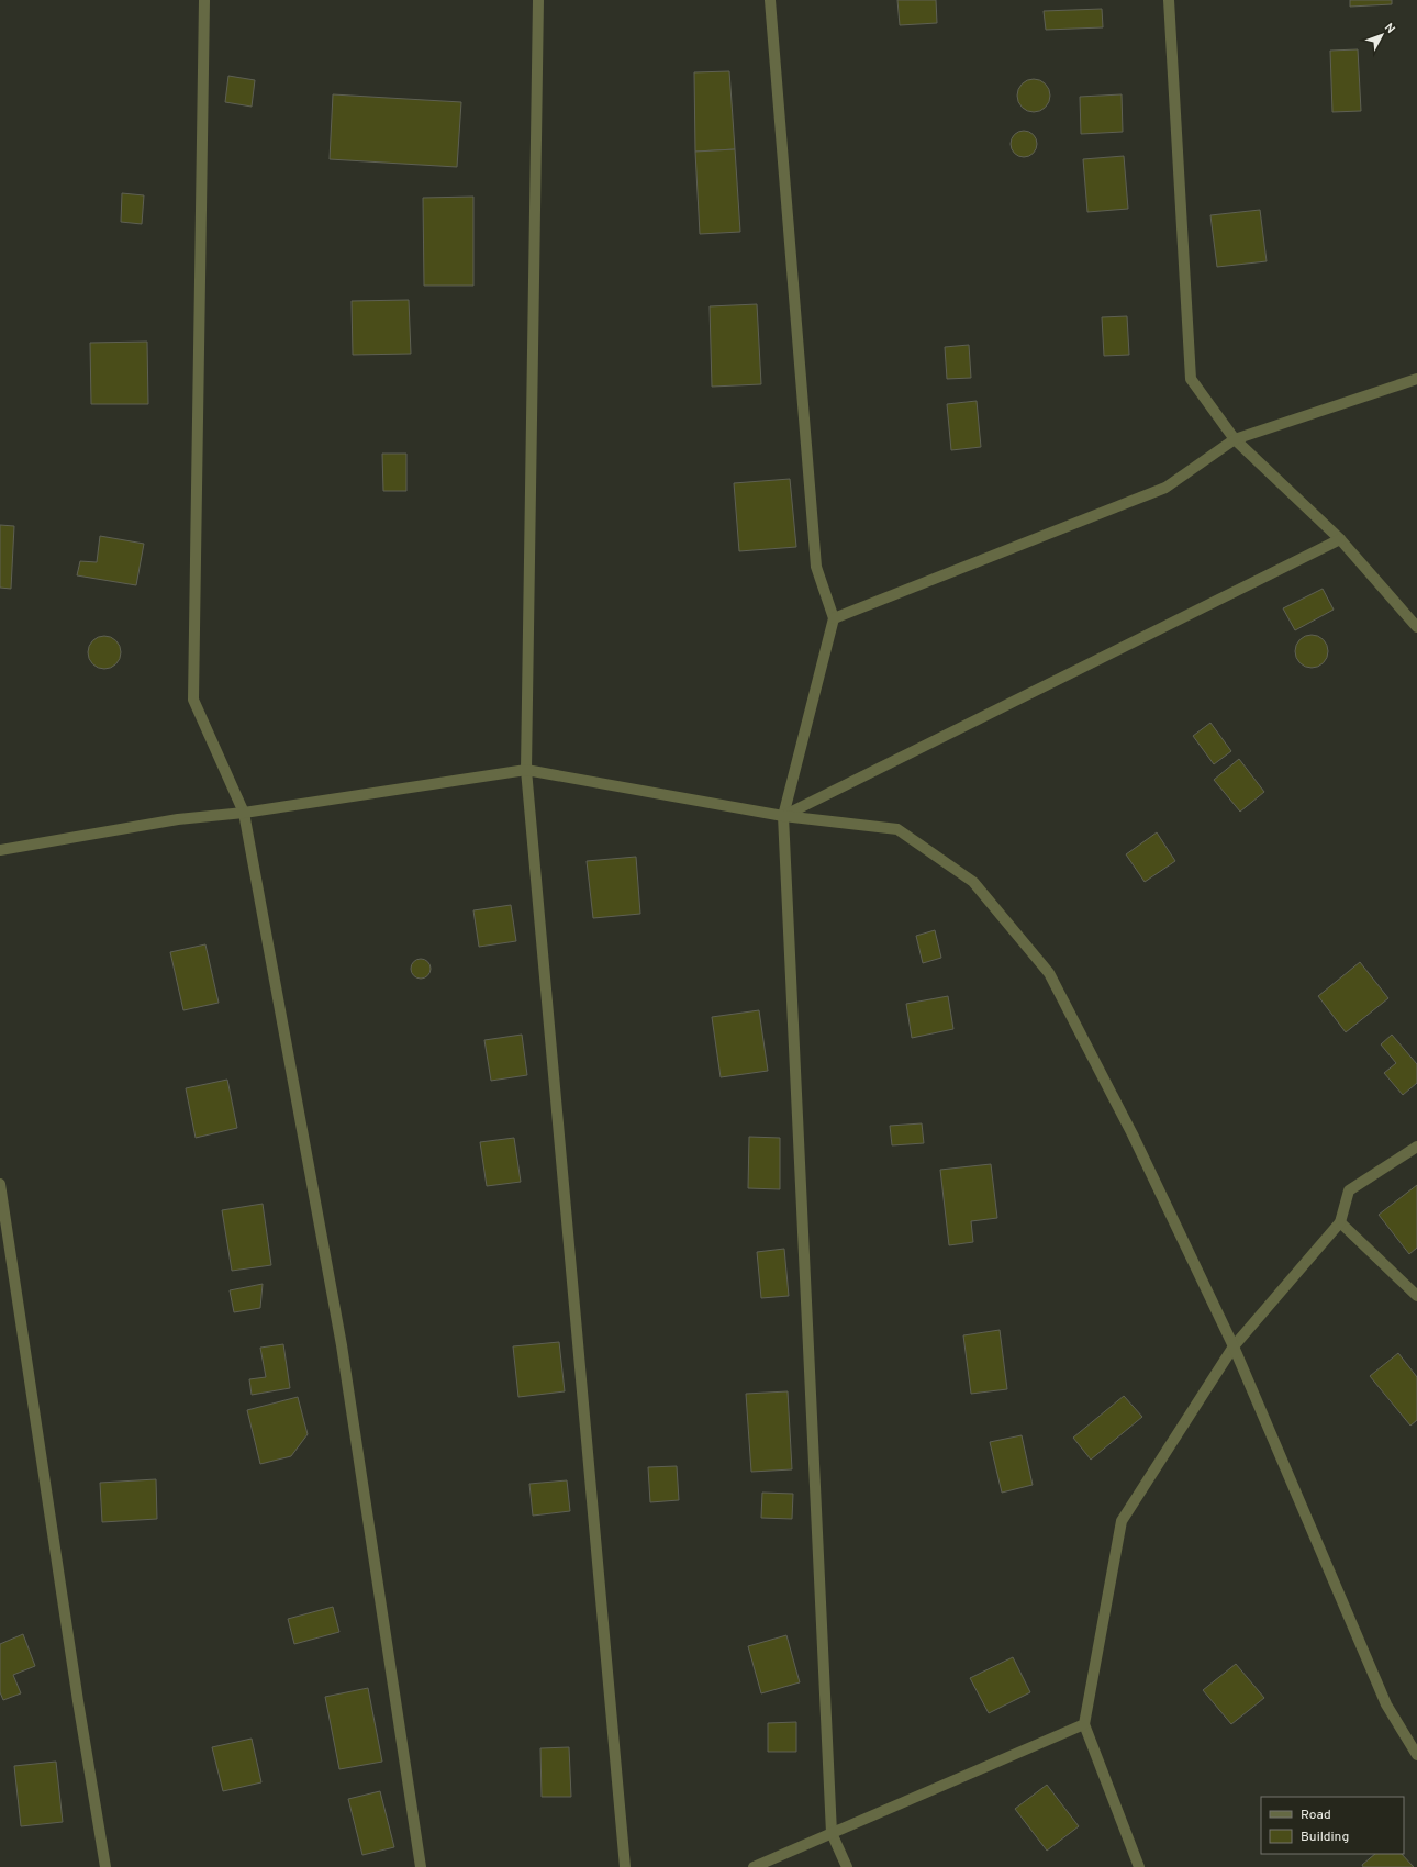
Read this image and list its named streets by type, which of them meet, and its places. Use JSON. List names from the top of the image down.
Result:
{
  "legend": ["Road", "Building"],
  "north": "top right"
}
